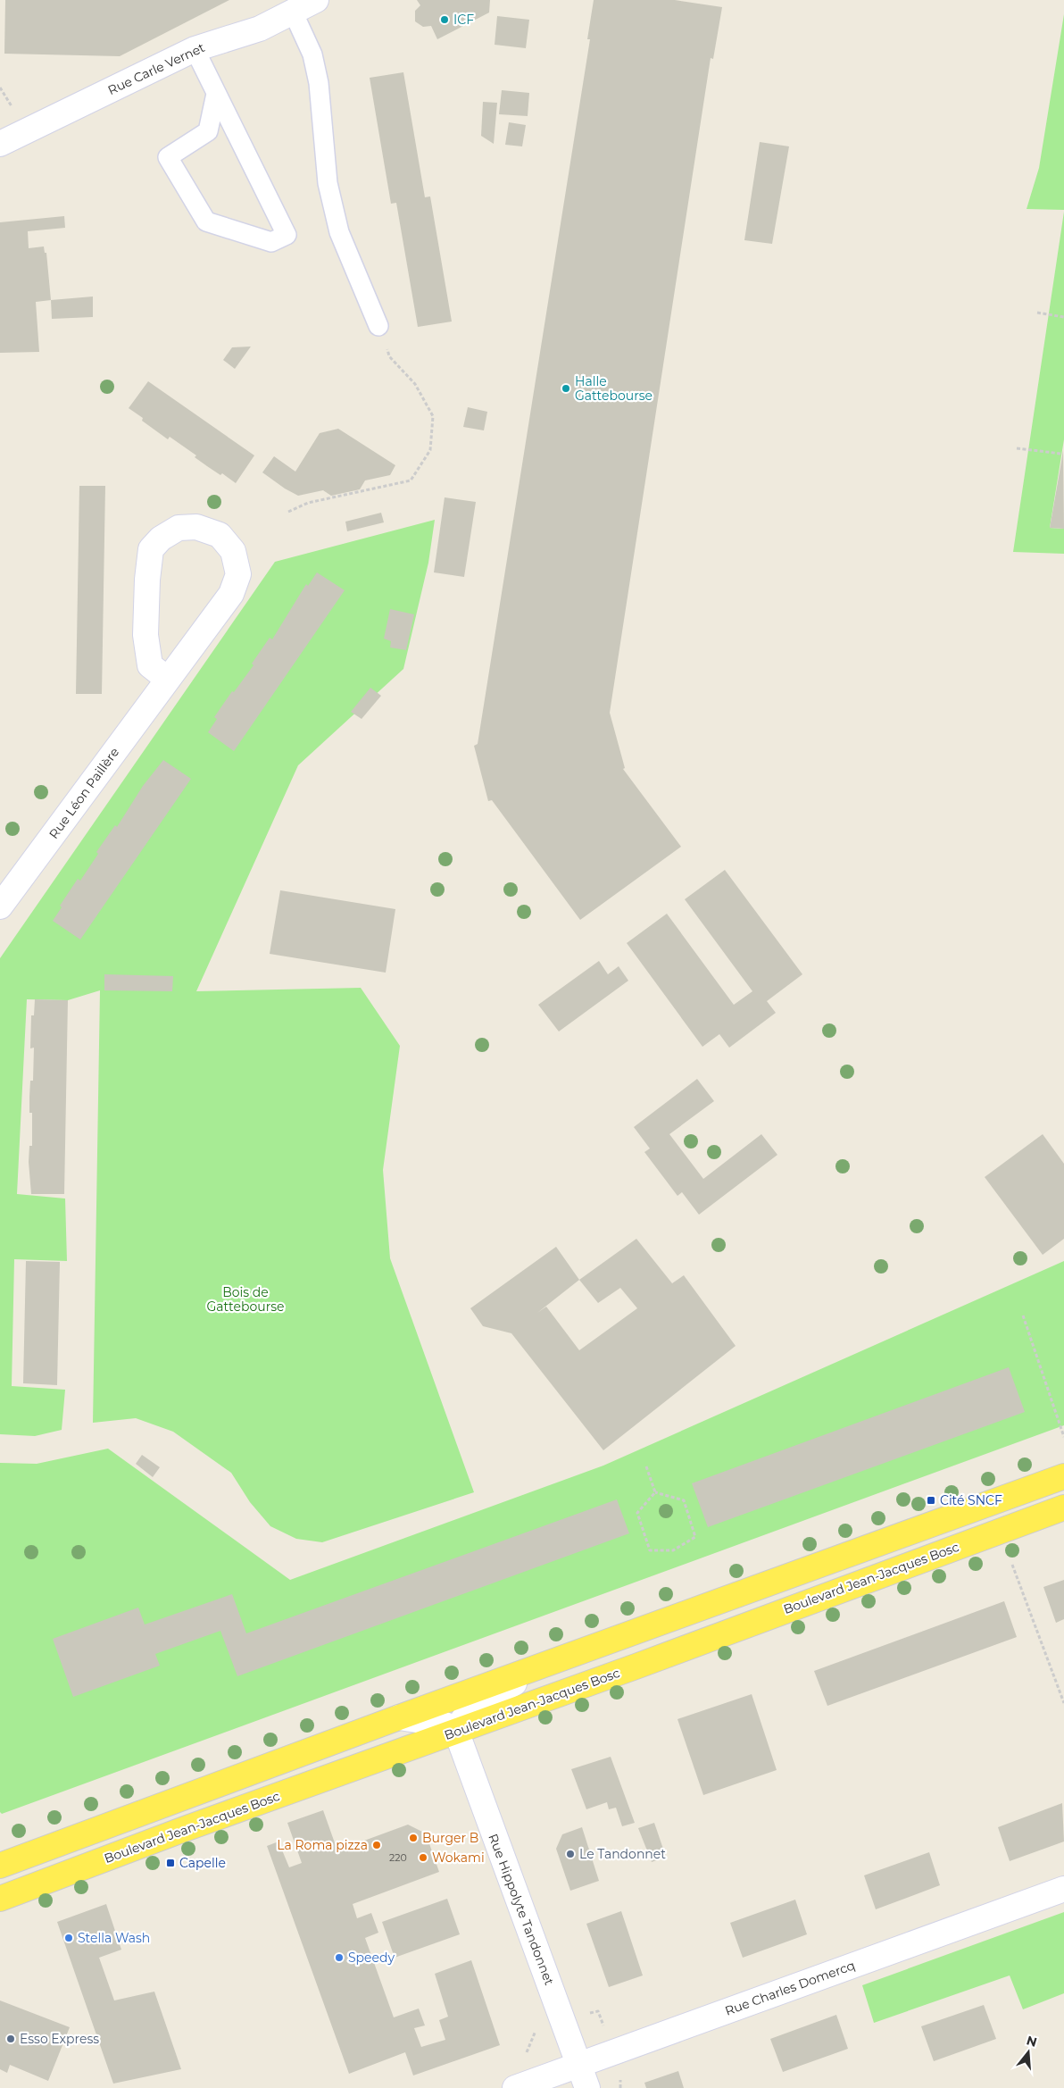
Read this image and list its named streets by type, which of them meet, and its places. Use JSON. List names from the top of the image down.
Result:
{
  "streets": {
    "main road": ["Boulevard Jean-Jacques Bosc"],
    "street": [
      "Rue Carle Vernet",
      "Rue Léon Paillère",
      "Rue Hippolyte Tandonnet",
      "Rue Charles Domercq"
    ]
  },
  "crossings": [
    ["Boulevard Jean-Jacques Bosc", "Rue Hippolyte Tandonnet"],
    ["Rue Hippolyte Tandonnet", "Rue Charles Domercq"]
  ],
  "parks": ["Bois de Gattebourse"],
  "places": {
    "other": [
      "ICF",
      "Halle Gattebourse",
      "Burger B",
      "La Roma pizza",
      "Le Tandonnet",
      "Wokami",
      "Stella Wash",
      "Speedy",
      "Esso Express"
    ],
    "transit": ["Cité SNCF", "Capelle"]
  },
  "house_numbers": ["220"],
  "north": "top"
}
